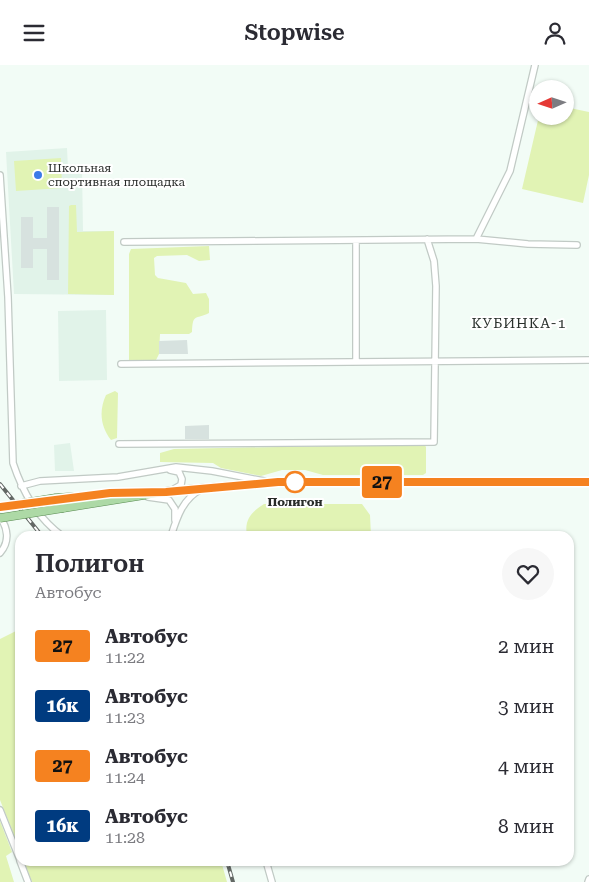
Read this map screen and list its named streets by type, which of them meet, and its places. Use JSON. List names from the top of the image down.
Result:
{
  "districts": ["КУБИНКА-1"],
  "places": ["Школьная спортивная площадка", "Полигон"],
  "lines": ["bus line 27"],
  "north": "left",
  "page": {
    "header": "Stopwise",
    "on_map": "27",
    "heading": ["Полигон", "Автобус"],
    "list": [
      {
        "mark": "27",
        "name": "Автобус",
        "note": "11:22",
        "value": "2 мин"
      },
      {
        "mark": "16к",
        "name": "Автобус",
        "note": "11:23",
        "value": "3 мин"
      },
      {
        "mark": "27",
        "name": "Автобус",
        "note": "11:24",
        "value": "4 мин"
      },
      {
        "mark": "16к",
        "name": "Автобус",
        "note": "11:28",
        "value": "8 мин"
      }
    ]
  }
}
